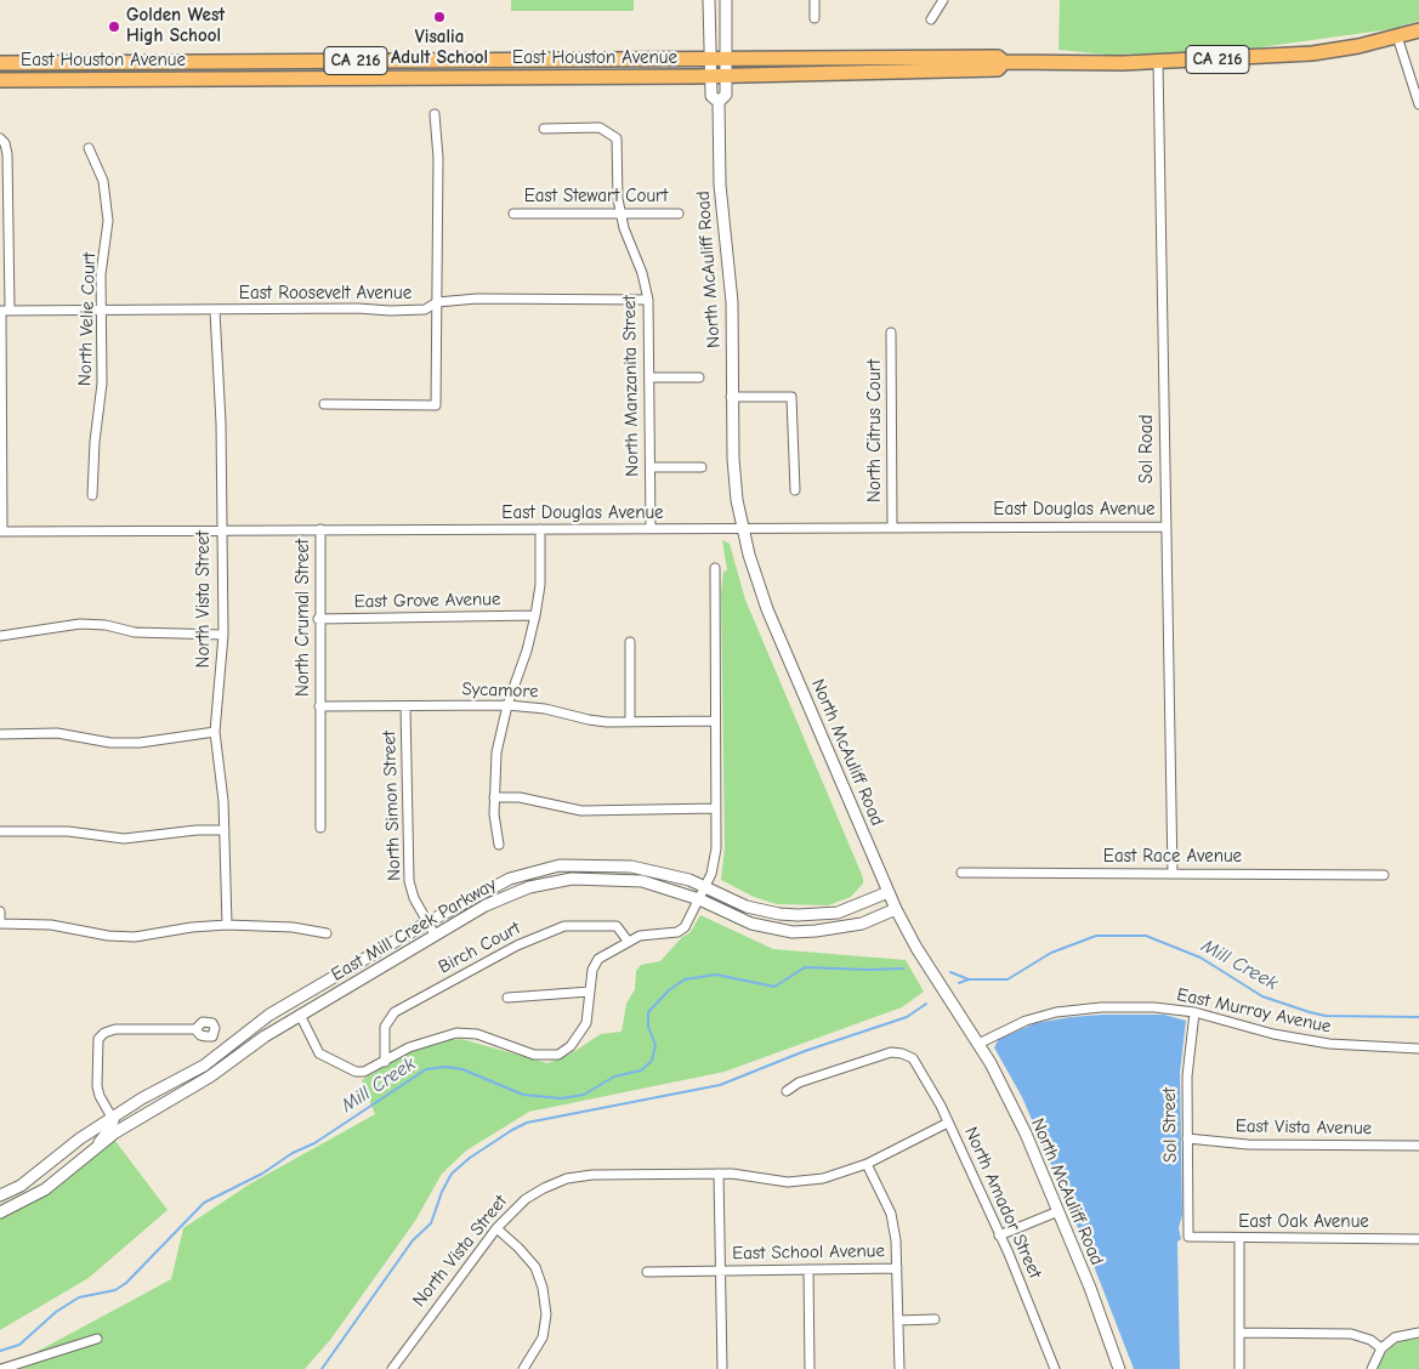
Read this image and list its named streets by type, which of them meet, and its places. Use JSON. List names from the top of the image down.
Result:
{
  "streets": {
    "main road": ["East Houston Avenue", "CA 216"],
    "street": [
      "East Stewart Court",
      "North McAuliff Road",
      "East Roosevelt Avenue",
      "North Velie Court",
      "North Manzanita Street",
      "North Citrus Court",
      "Sol Road",
      "East Douglas Avenue",
      "North Vista Street",
      "East Grove Avenue",
      "North Crumal Street",
      "Sycamore",
      "North Simon Street",
      "East Race Avenue",
      "East Mill Creek Parkway",
      "Birch Court",
      "East Murray Avenue",
      "Sol Street",
      "East Vista Avenue",
      "North Amador Street",
      "East Oak Avenue",
      "East School Avenue"
    ]
  },
  "crossings": [
    ["East Houston Avenue", "North McAuliff Road"],
    ["East Houston Avenue", "Sol Road"],
    ["East Stewart Court", "North Manzanita Street"],
    ["North McAuliff Road", "East Douglas Avenue"],
    ["North McAuliff Road", "East Mill Creek Parkway"],
    ["North McAuliff Road", "East Murray Avenue"],
    ["East Roosevelt Avenue", "North Velie Court"],
    ["East Roosevelt Avenue", "North Manzanita Street"],
    ["East Roosevelt Avenue", "North Vista Street"],
    ["North Manzanita Street", "East Douglas Avenue"],
    ["North Citrus Court", "East Douglas Avenue"],
    ["Sol Road", "East Douglas Avenue"],
    ["Sol Road", "East Race Avenue"],
    ["East Douglas Avenue", "North Vista Street"],
    ["East Douglas Avenue", "North Crumal Street"],
    ["North Vista Street", "North Amador Street"],
    ["East Grove Avenue", "North Crumal Street"],
    ["North Crumal Street", "Sycamore"],
    ["Sycamore", "North Simon Street"],
    ["North Simon Street", "East Mill Creek Parkway"],
    ["East Murray Avenue", "Sol Street"],
    ["Sol Street", "East Vista Avenue"],
    ["Sol Street", "East Oak Avenue"]
  ],
  "water": ["Mill Creek"],
  "places": ["Visalia Adult School", "Golden West High School"]
}
